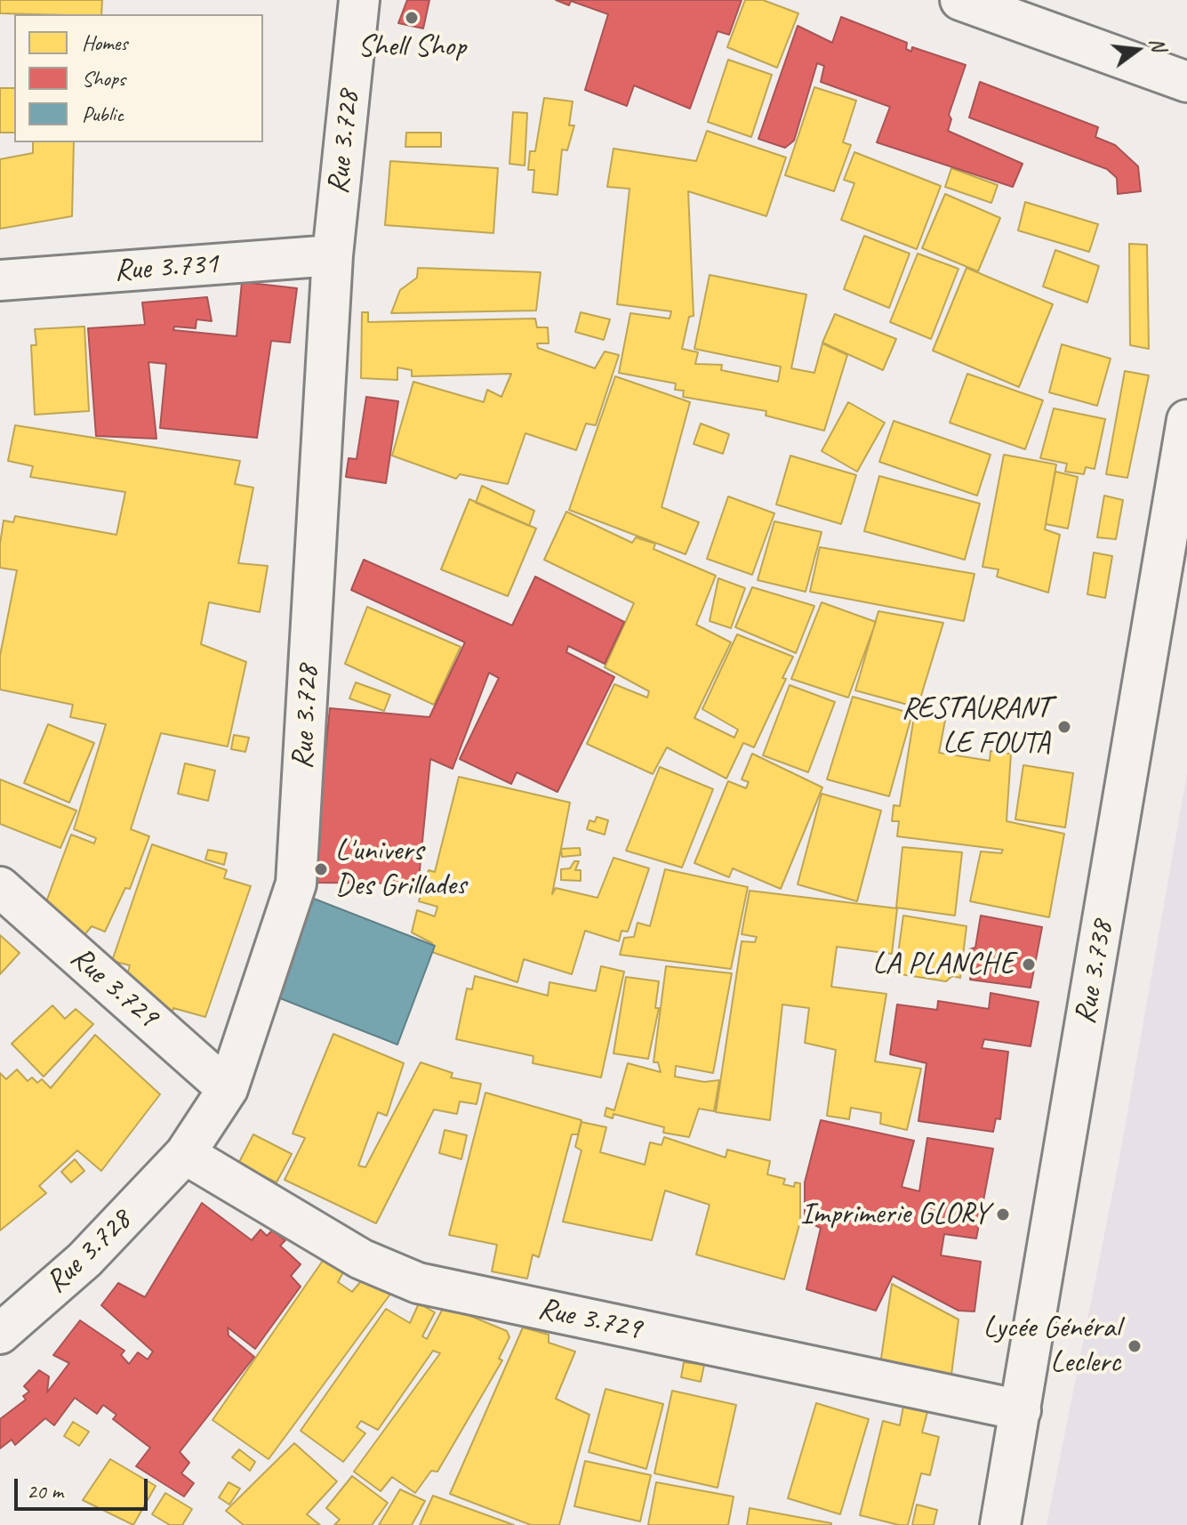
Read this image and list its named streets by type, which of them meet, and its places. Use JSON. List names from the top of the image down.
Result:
{
  "streets": {
    "street": [
      "Rue 3.728",
      "Rue 3.731",
      "Rue 3.738",
      "Rue 3.729"
    ]
  },
  "crossings": [
    ["Rue 3.728", "Rue 3.731"],
    ["Rue 3.728", "Rue 3.729"],
    ["Rue 3.738", "Rue 3.729"]
  ],
  "places": [
    "Shell Shop",
    "RESTAURANT LE FOUTA",
    "L'univers Des Grillades",
    "LA PLANCHE",
    "Imprimerie GLORY",
    "Lycée Général Leclerc"
  ],
  "legend": ["Homes", "Shops", "Public"],
  "scale_bar": "20 m",
  "north": "right"
}
